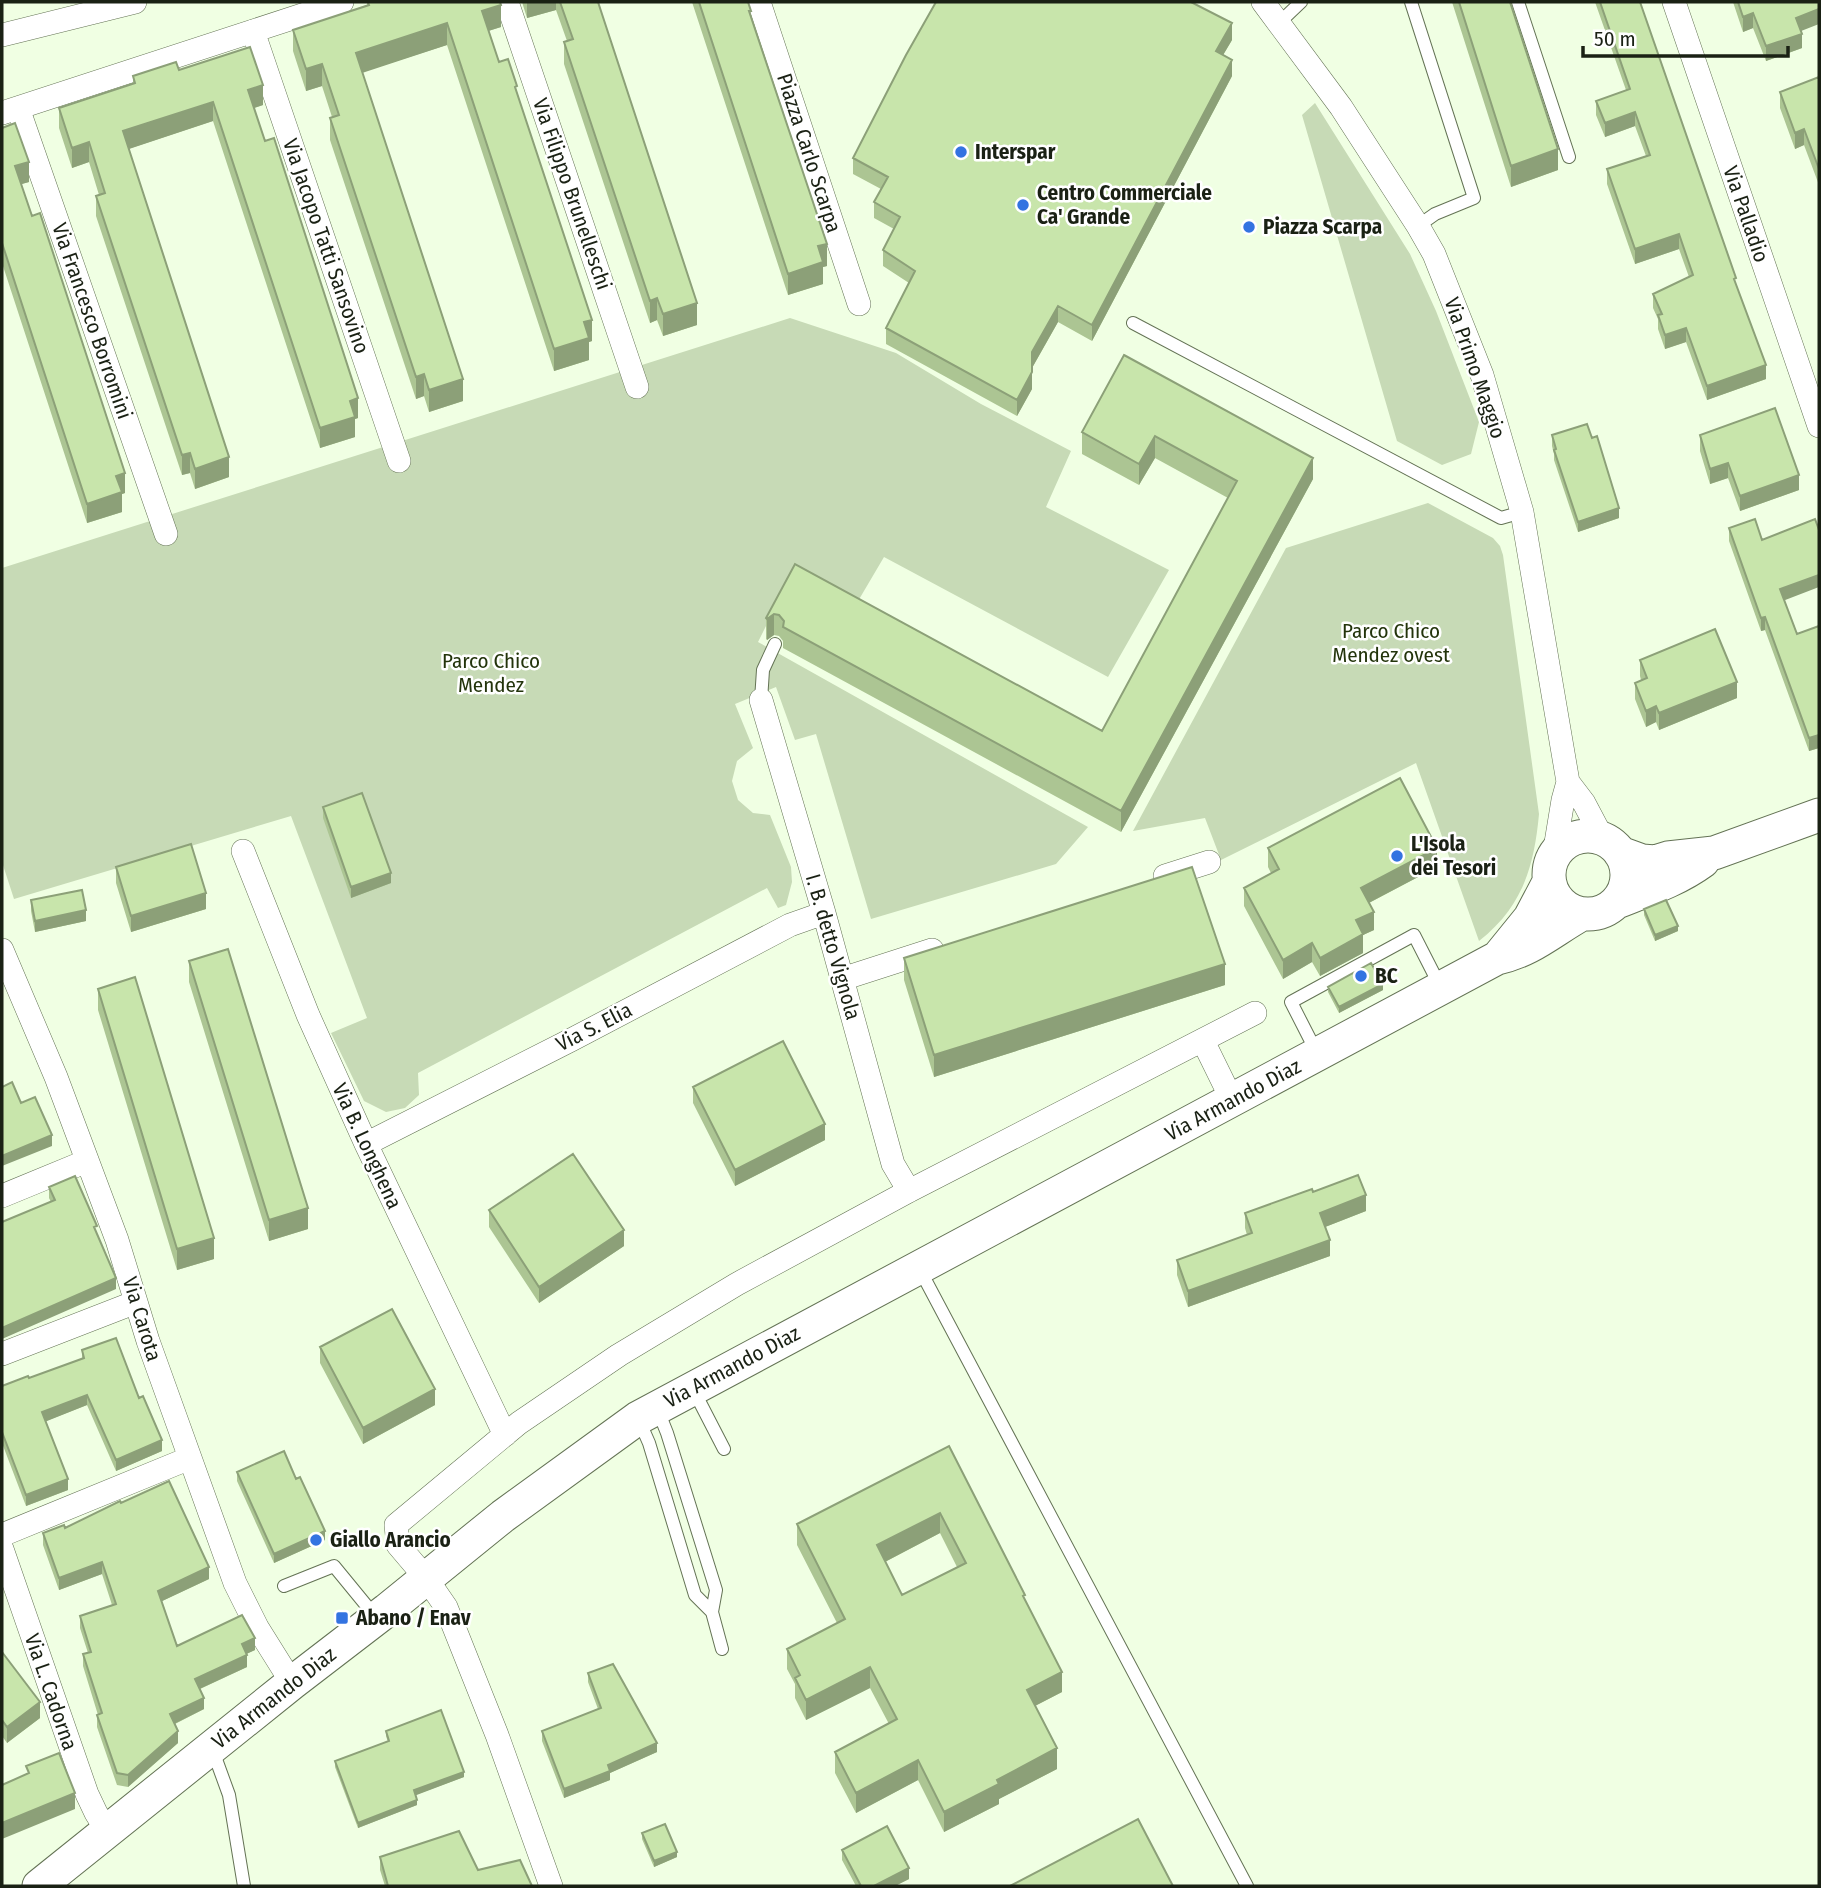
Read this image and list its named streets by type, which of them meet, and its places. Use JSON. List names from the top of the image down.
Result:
{
  "streets": {
    "street": [
      "Piazza Carlo Scarpa",
      "Via Filippo Brunelleschi",
      "Via Palladio",
      "Via Jacopo Tatti Sansovino",
      "Via Francesco Borromini",
      "Via Primo Maggio",
      "I. B. detto Vignola",
      "Via S. Elia",
      "Via Armando Diaz",
      "Via B. Longhena",
      "Via Carota",
      "Via L. Cadorna"
    ]
  },
  "crossings": [
    ["Via Primo Maggio", "Via Armando Diaz"],
    ["I. B. detto Vignola", "Via S. Elia"],
    ["Via S. Elia", "Via B. Longhena"],
    ["Via Armando Diaz", "Via Carota"],
    ["Via Armando Diaz", "Via L. Cadorna"]
  ],
  "parks": ["Parco Chico Mendez ovest", "Parco Chico Mendez"],
  "places": {
    "other": [
      "Interspar",
      "Centro Commerciale Ca' Grande",
      "Piazza Scarpa",
      "L'Isola dei Tesori",
      "BC",
      "Giallo Arancio"
    ],
    "transit": ["Abano / Enav"]
  },
  "scale_bar": "50 m"
}
